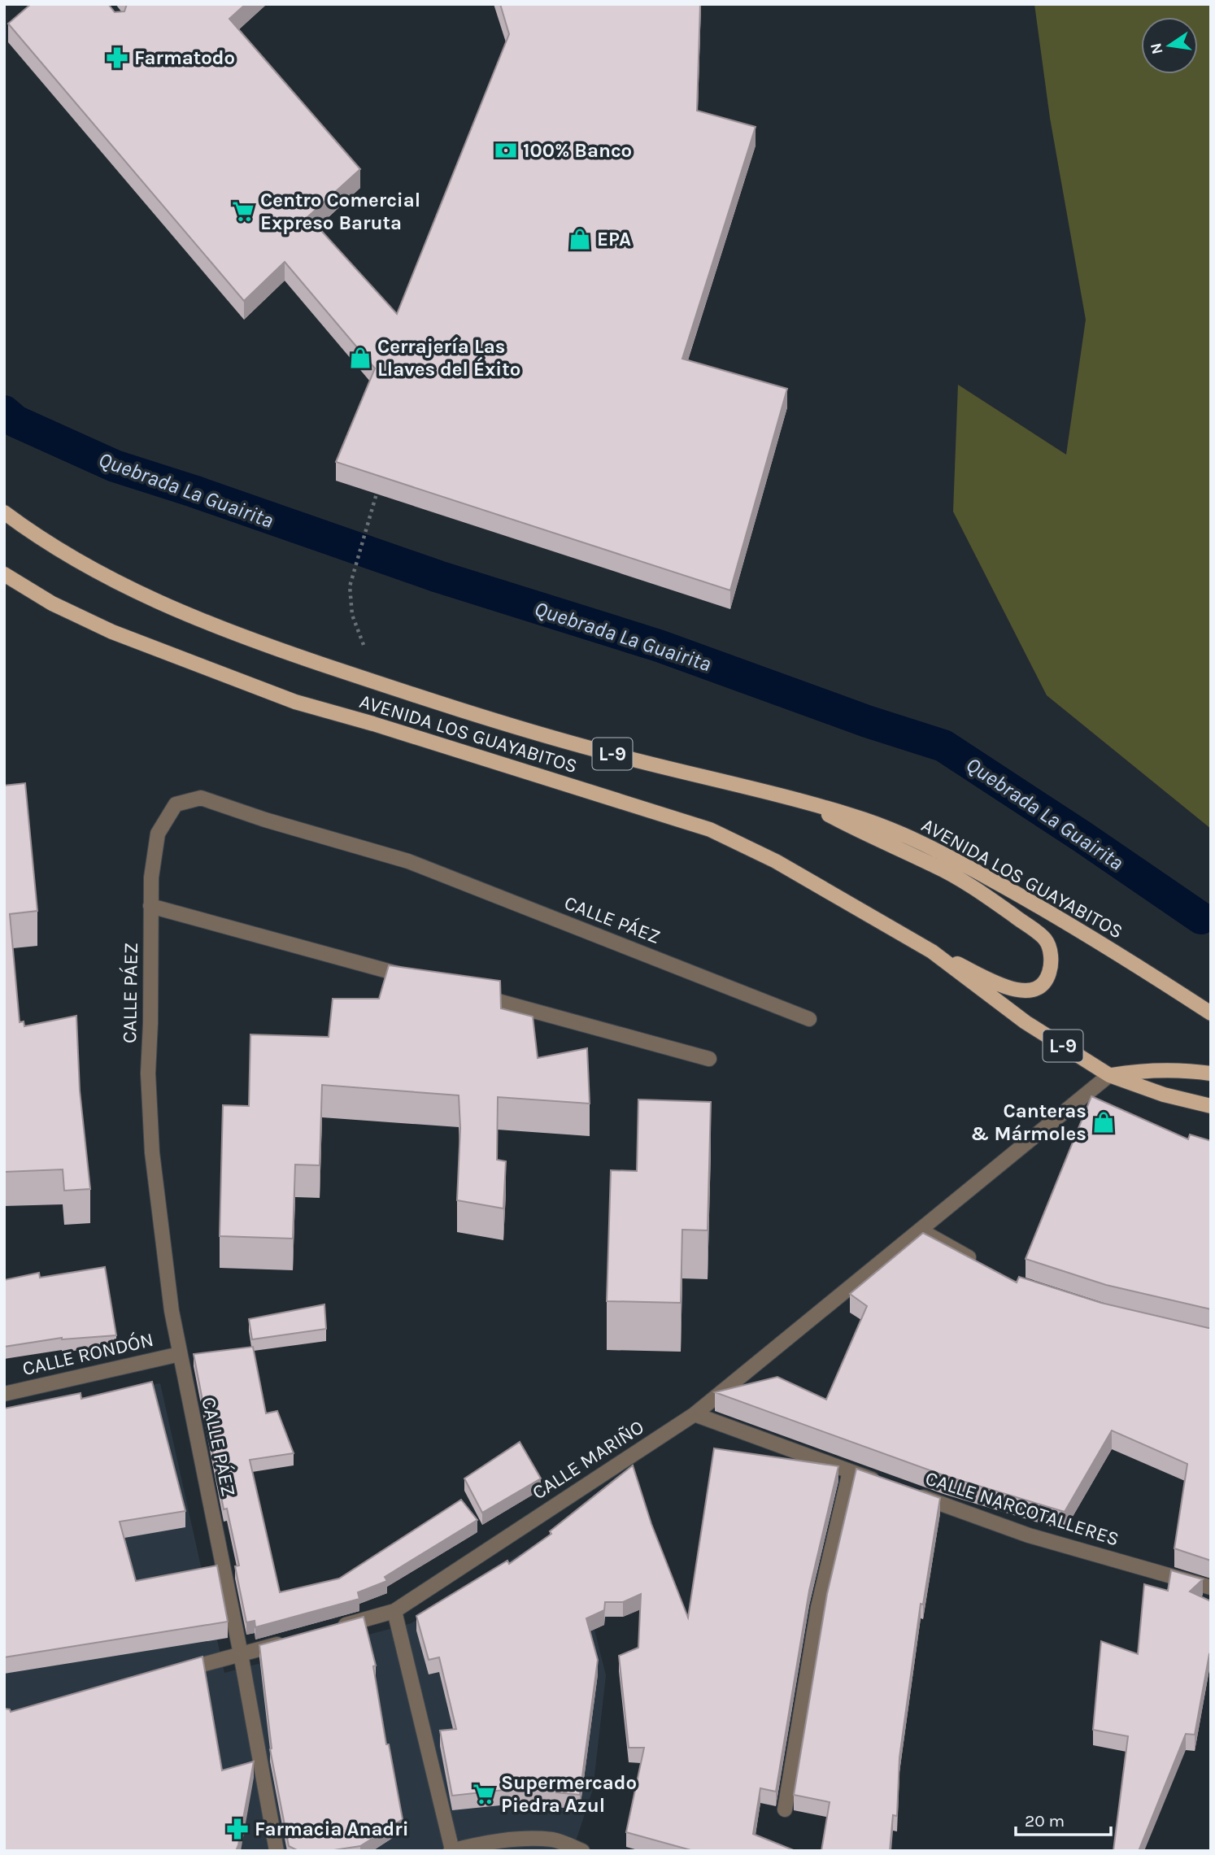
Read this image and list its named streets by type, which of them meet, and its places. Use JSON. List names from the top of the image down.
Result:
{
  "streets": {
    "main road": ["AVENIDA LOS GUAYABITOS", "L-9"],
    "street": [
      "CALLE PÁEZ",
      "CALLE RONDÓN",
      "CALLE MARIÑO",
      "CALLE NARCOTALLERES"
    ]
  },
  "crossings": [
    ["AVENIDA LOS GUAYABITOS", "L-9"],
    ["AVENIDA LOS GUAYABITOS", "CALLE MARIÑO"],
    ["CALLE PÁEZ", "CALLE RONDÓN"]
  ],
  "water": ["Quebrada La Guairita"],
  "places": {
    "pharmacy": ["Farmatodo", "Farmacia Anadri"],
    "bank": ["100% Banco"],
    "supermarket": ["Centro Comercial Expreso Baruta", "Supermercado Piedra Azul"],
    "shop": ["EPA", "Cerrajería Las Llaves del Éxito", "Canteras & Mármoles"]
  },
  "scale_bar": "20 m",
  "north": "left"
}
